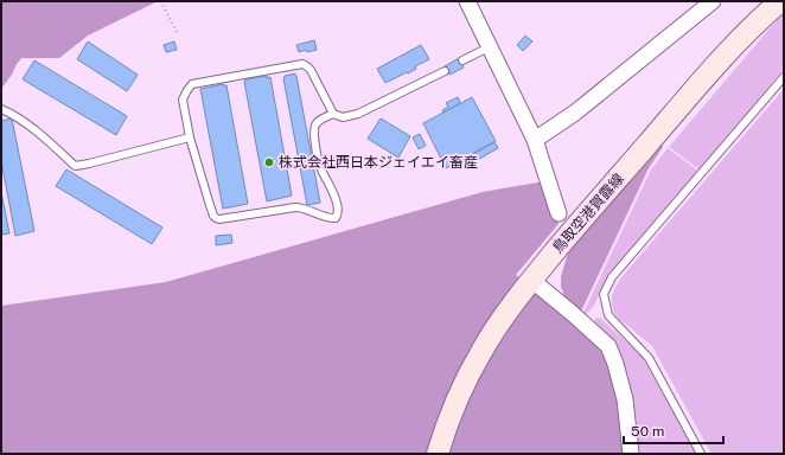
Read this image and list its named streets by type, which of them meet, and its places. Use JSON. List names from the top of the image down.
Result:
{
  "streets": {
    "main road": ["鳥取空港賀露線"]
  },
  "places": ["株式会社西日本ジェイエイ畜産"],
  "scale_bar": "50 m"
}
